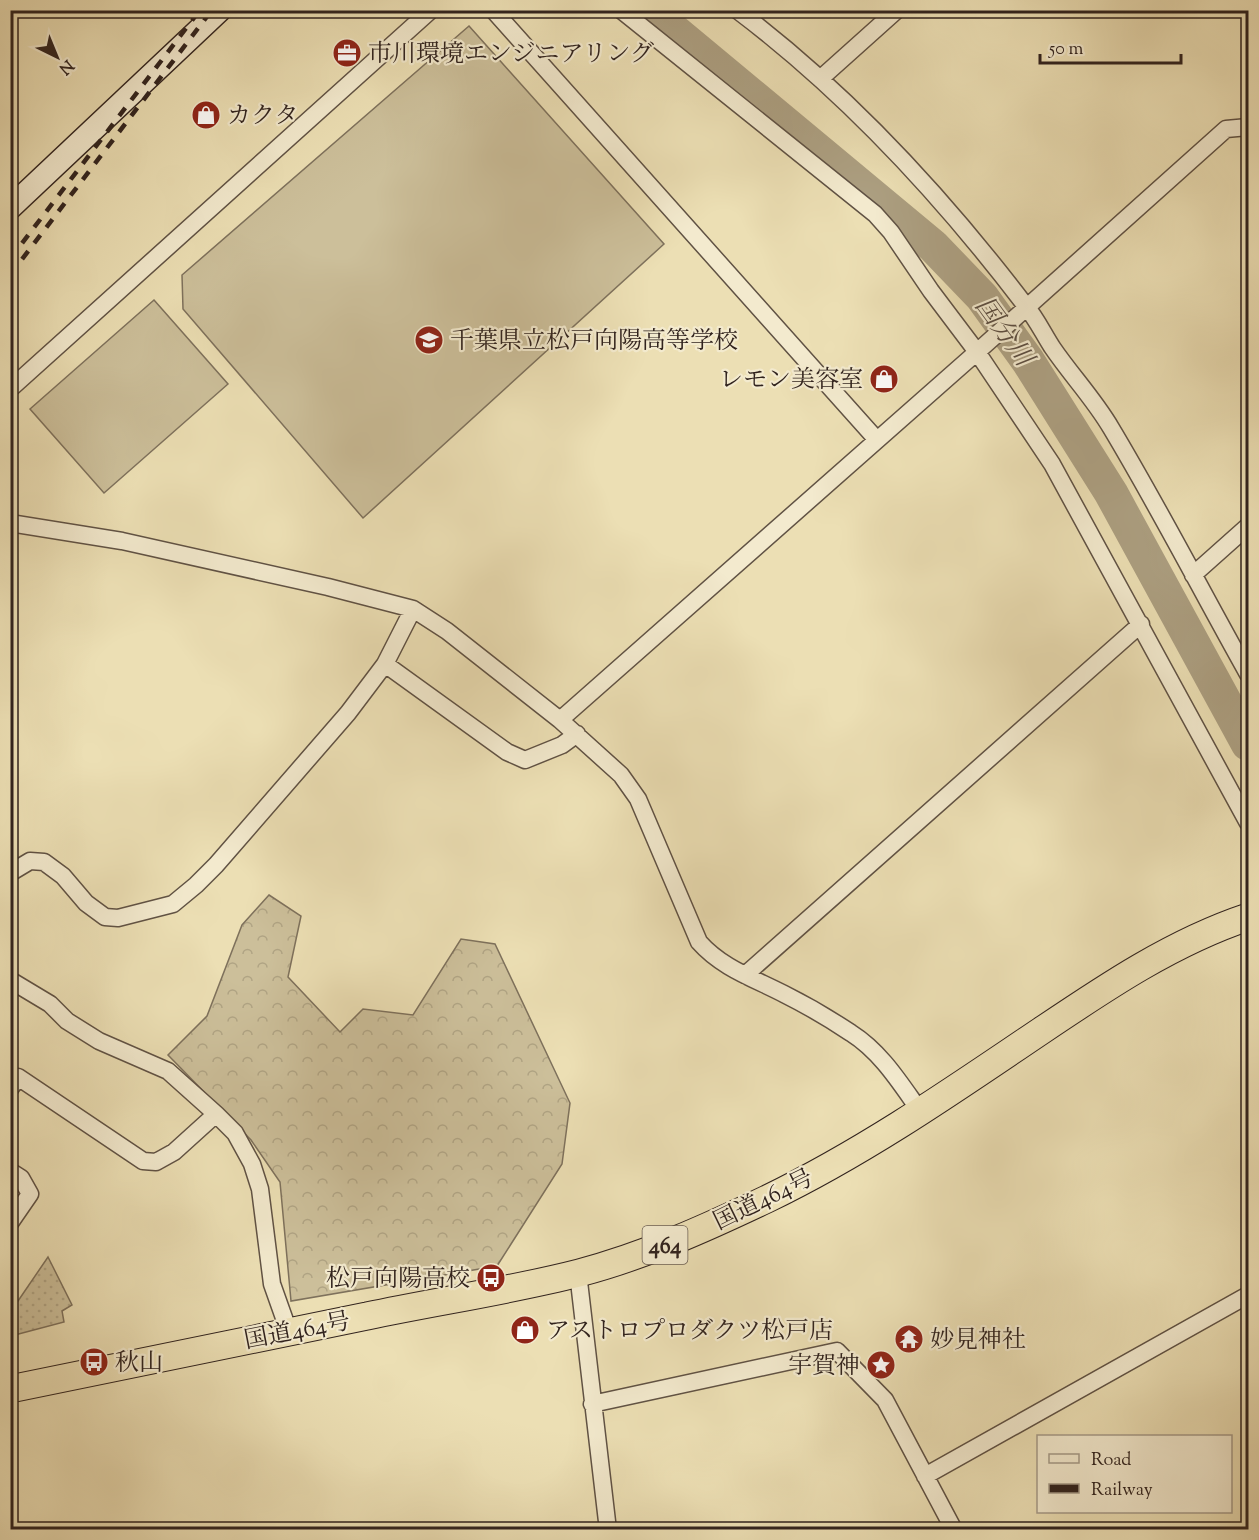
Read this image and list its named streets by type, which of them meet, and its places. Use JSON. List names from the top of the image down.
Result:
{
  "streets": {
    "highway": ["国道464号", "464"]
  },
  "water": ["国分川"],
  "places": {
    "office": ["市川環境エンジニアリング"],
    "shop": ["カクタ", "レモン美容室", "アストロプロダクツ松戸店"],
    "school or university": ["千葉県立松戸向陽高等学校"],
    "bus stop": ["松戸向陽高校", "秋山"],
    "temple": ["妙見神社"],
    "place": ["宇賀神"]
  },
  "legend": ["Road", "Railway"],
  "scale_bar": "50 m",
  "north": "bottom right"
}
